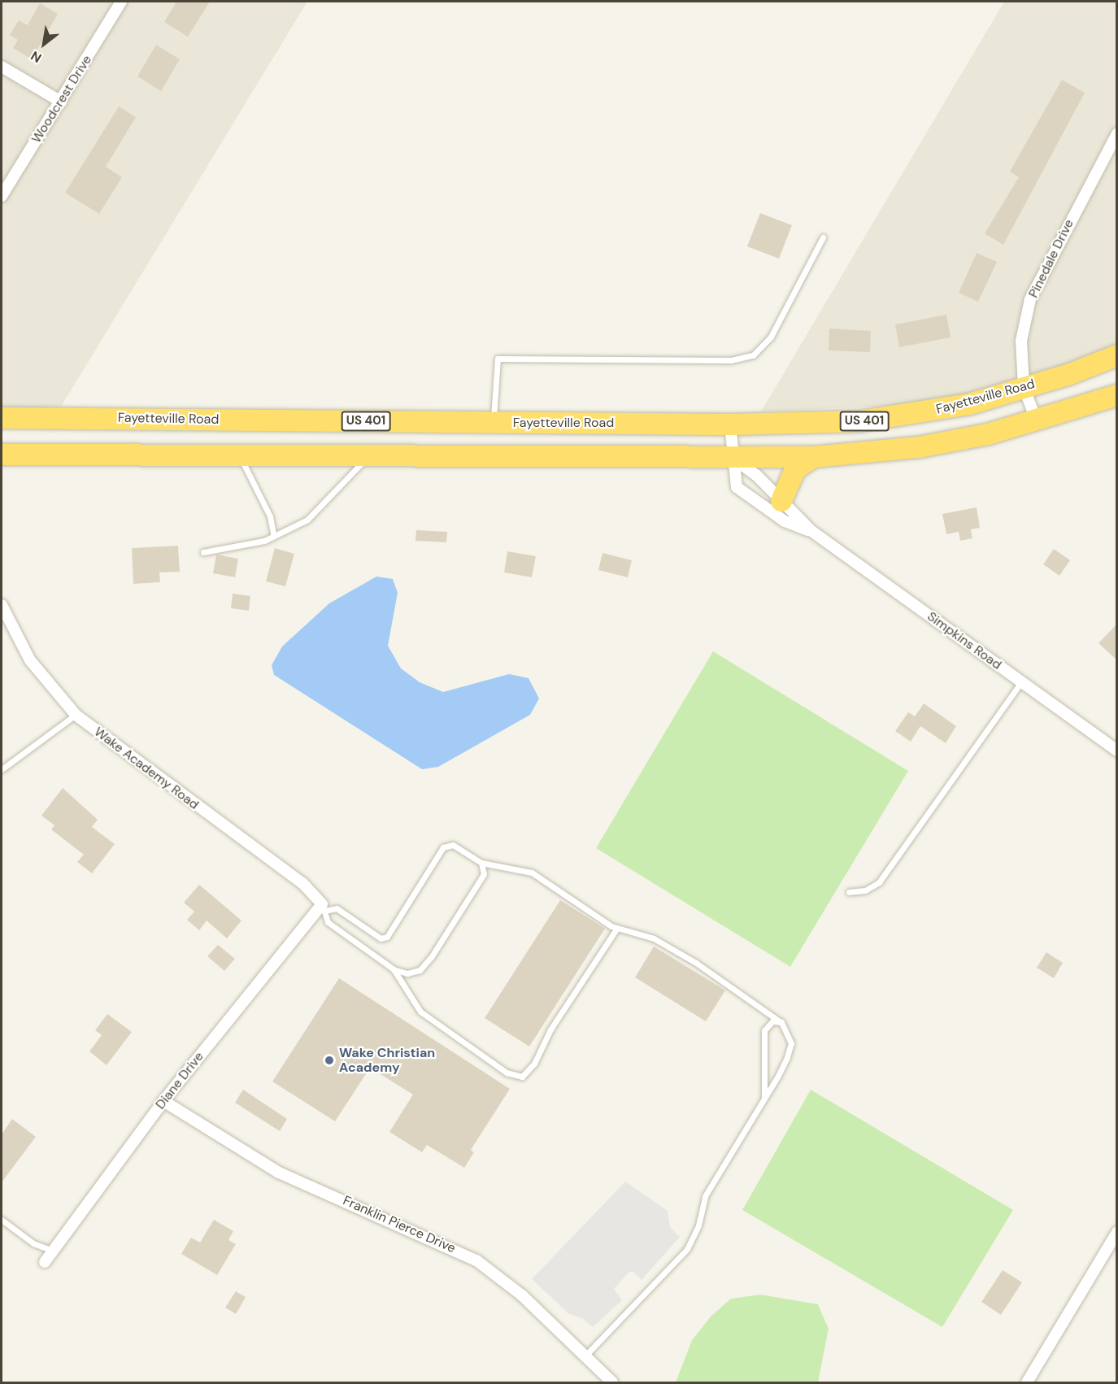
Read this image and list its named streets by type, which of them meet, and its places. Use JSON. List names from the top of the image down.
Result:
{
  "streets": {
    "highway": ["Fayetteville Road", "US 401"],
    "street": [
      "Woodcrest Drive",
      "Pinedale Drive",
      "Simpkins Road",
      "Wake Academy Road",
      "Diane Drive",
      "Franklin Pierce Drive"
    ]
  },
  "crossings": [
    ["Pinedale Drive", "Fayetteville Road"],
    ["Pinedale Drive", "US 401"],
    ["Fayetteville Road", "Simpkins Road"],
    ["US 401", "Simpkins Road"],
    ["Wake Academy Road", "Diane Drive"],
    ["Diane Drive", "Franklin Pierce Drive"]
  ],
  "places": ["Wake Christian Academy"],
  "north": "bottom left"
}
